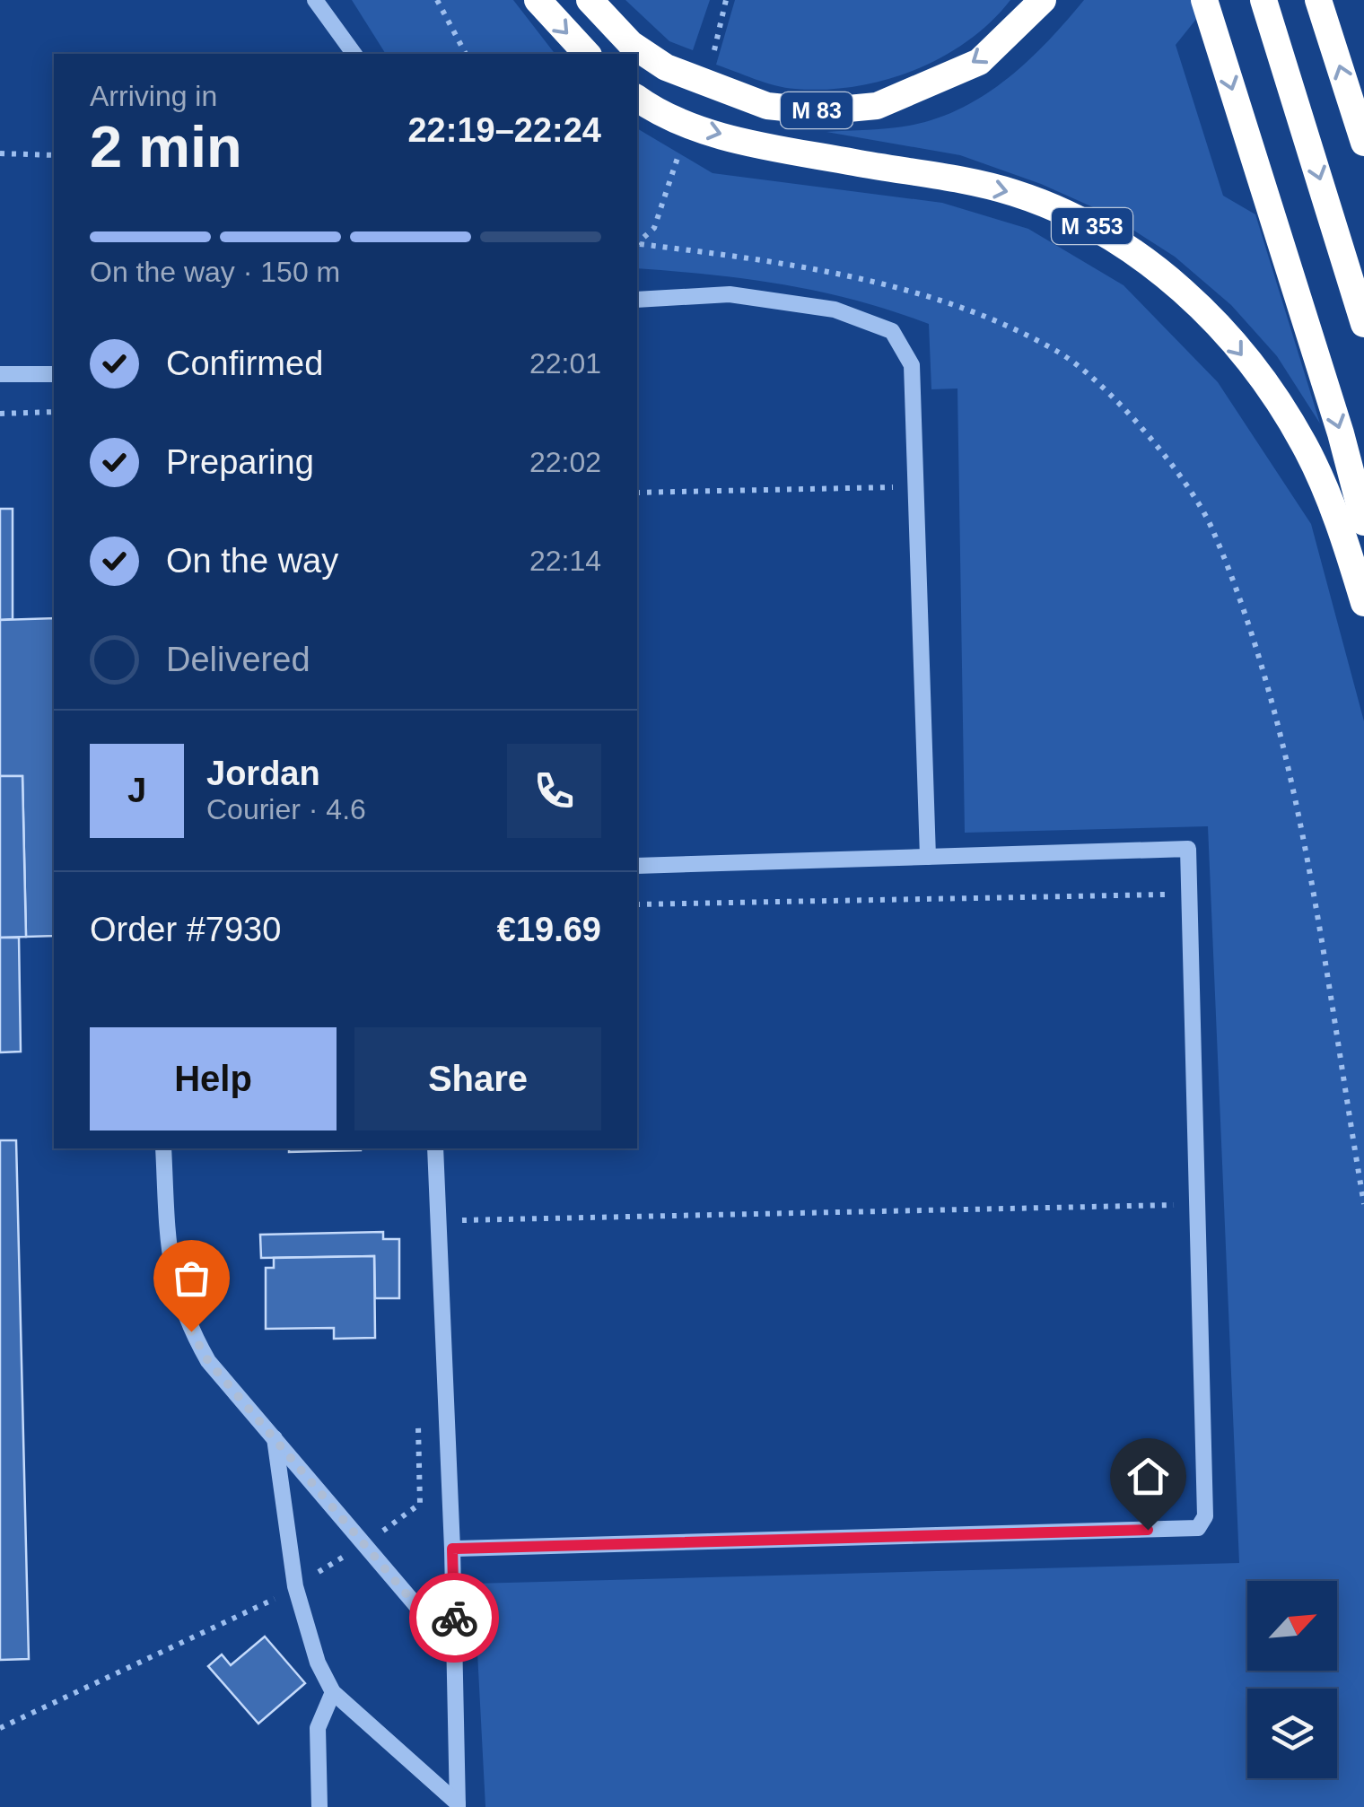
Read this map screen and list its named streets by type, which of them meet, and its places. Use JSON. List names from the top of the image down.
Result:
{
  "streets": {
    "highway": ["M 83", "M 353"]
  },
  "north": "top right",
  "page": {
    "heading": ["2 min", "Arriving in", "22:19–22:24"],
    "panel": [
      "Jordan",
      "Courier · 4.6",
      "Order #7930",
      "€19.69"
    ],
    "bar": "On the way · 150 m",
    "list": [
      ["Confirmed", "22:01"],
      ["Preparing", "22:02"],
      ["On the way", "22:14"],
      "Delivered"
    ],
    "round": "J",
    "buttons": ["Help", "Share"]
  }
}
